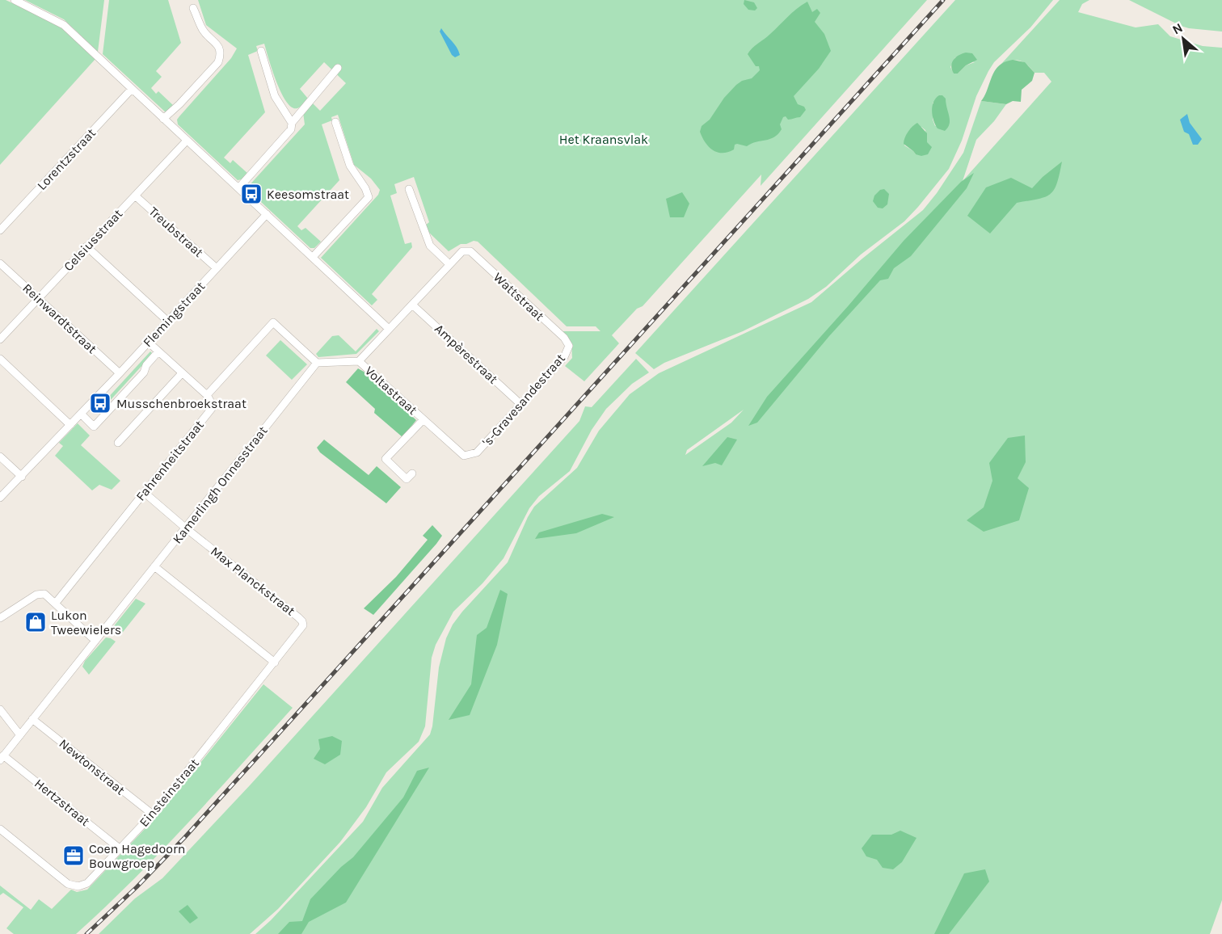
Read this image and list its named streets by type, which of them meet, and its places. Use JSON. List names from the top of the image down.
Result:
{
  "streets": {
    "street": [
      "Lorentzstraat",
      "Treubstraat",
      "Celsiusstraat",
      "Wattstraat",
      "Flemingstraat",
      "Reinwardtstraat",
      "Ampèrestraat",
      "Voltastraat",
      "'s-Gravesandestraat",
      "Fahrenheitstraat",
      "Kamerlingh Onnesstraat",
      "Max Planckstraat",
      "Newtonstraat",
      "Einsteinstraat",
      "Hertzstraat"
    ]
  },
  "crossings": [
    ["Treubstraat", "Celsiusstraat"],
    ["Treubstraat", "Flemingstraat"],
    ["Celsiusstraat", "Reinwardtstraat"],
    ["Wattstraat", "'s-Gravesandestraat"],
    ["Flemingstraat", "Reinwardtstraat"],
    ["Ampèrestraat", "'s-Gravesandestraat"],
    ["Voltastraat", "'s-Gravesandestraat"],
    ["Kamerlingh Onnesstraat", "Max Planckstraat"],
    ["Kamerlingh Onnesstraat", "Newtonstraat"],
    ["Kamerlingh Onnesstraat", "Hertzstraat"],
    ["Max Planckstraat", "Einsteinstraat"],
    ["Newtonstraat", "Einsteinstraat"],
    ["Einsteinstraat", "Hertzstraat"]
  ],
  "parks": ["Het Kraansvlak"],
  "places": {
    "bus stop": ["Keesomstraat", "Musschenbroekstraat"],
    "shop": ["Lukon Tweewielers"],
    "office": ["Coen Hagedoorn Bouwgroep"]
  },
  "north": "top left"
}
